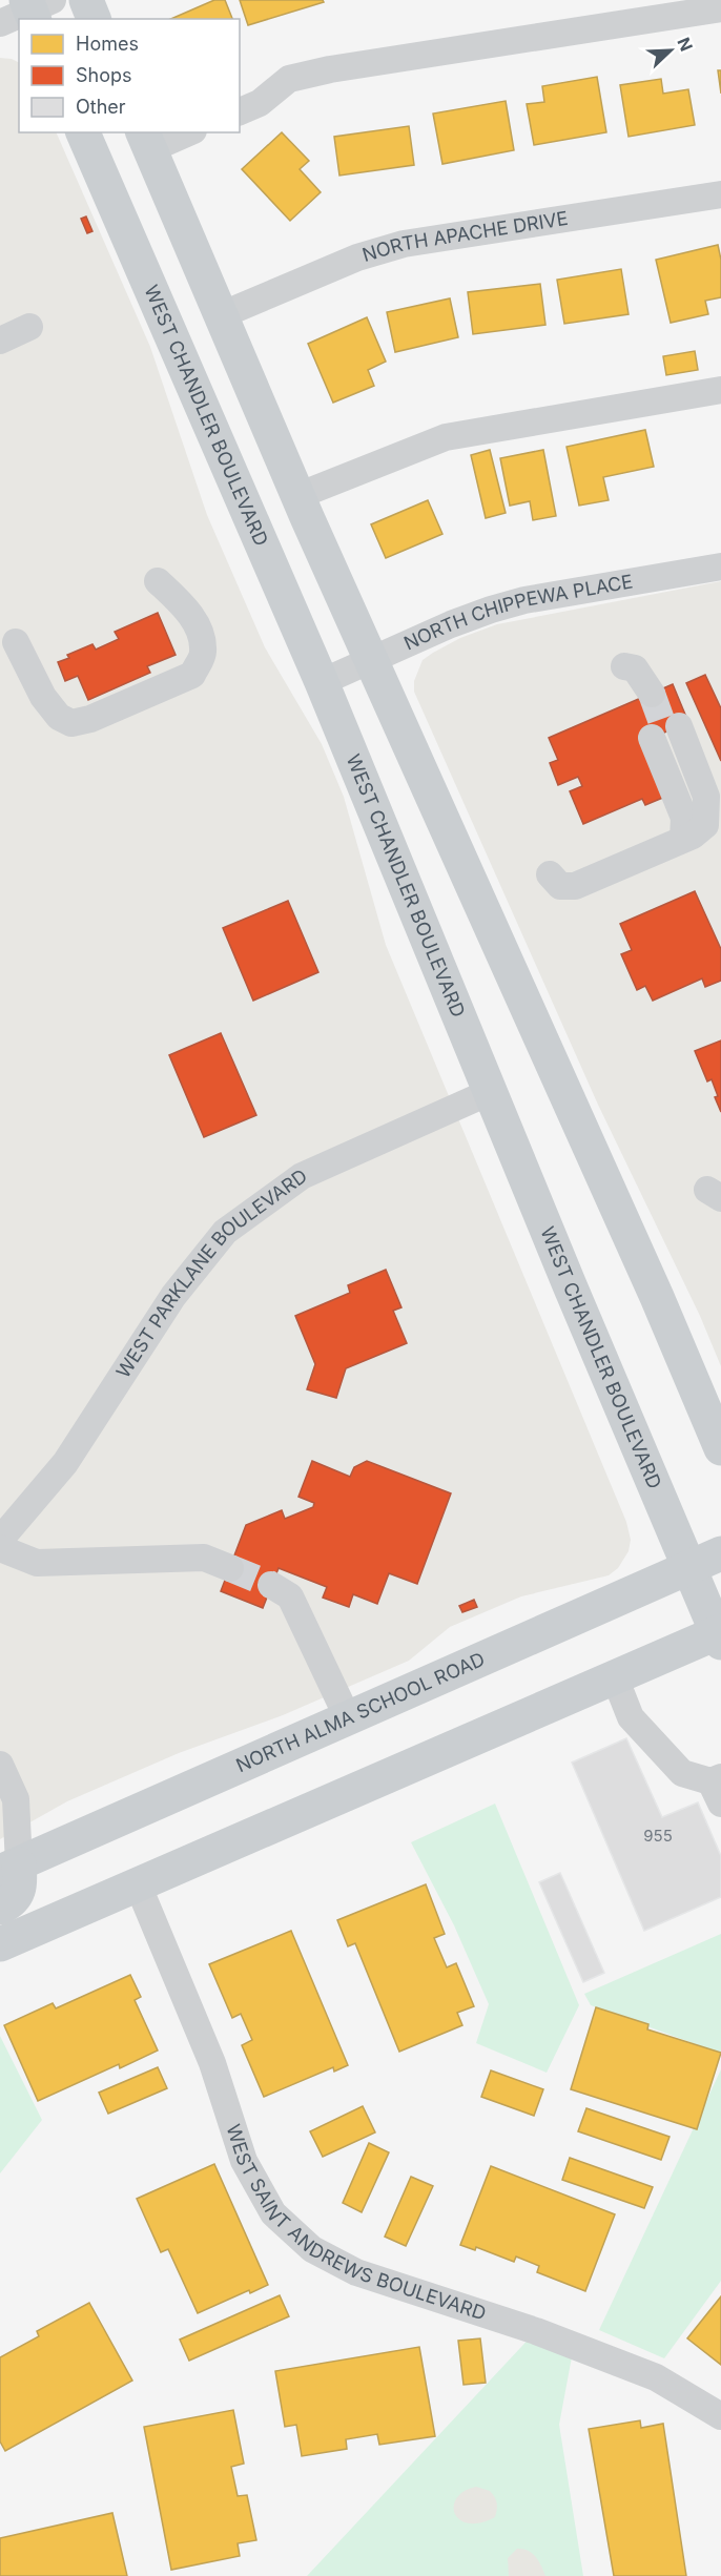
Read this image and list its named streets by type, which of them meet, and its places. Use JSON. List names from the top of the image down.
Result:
{
  "streets": {
    "main road": ["WEST CHANDLER BOULEVARD", "NORTH ALMA SCHOOL ROAD"],
    "street": [
      "NORTH APACHE DRIVE",
      "NORTH CHIPPEWA PLACE",
      "WEST PARKLANE BOULEVARD",
      "WEST SAINT ANDREWS BOULEVARD"
    ]
  },
  "crossings": [
    ["WEST CHANDLER BOULEVARD", "NORTH CHIPPEWA PLACE"],
    ["WEST CHANDLER BOULEVARD", "WEST PARKLANE BOULEVARD"],
    ["WEST CHANDLER BOULEVARD", "NORTH ALMA SCHOOL ROAD"]
  ],
  "house_numbers": ["955"],
  "legend": ["Homes", "Shops", "Other"],
  "north": "top right"
}
